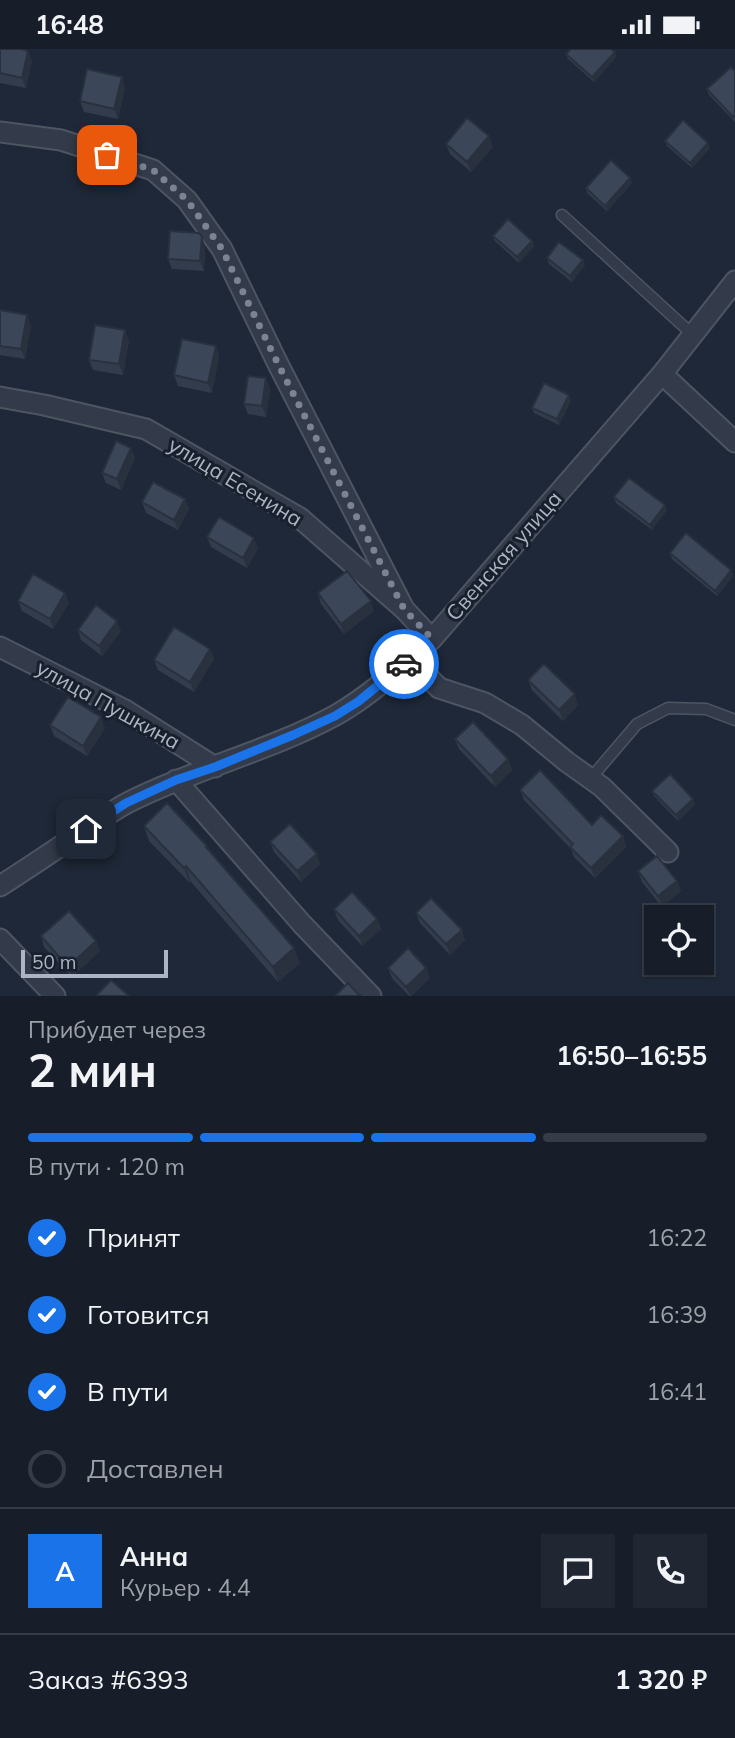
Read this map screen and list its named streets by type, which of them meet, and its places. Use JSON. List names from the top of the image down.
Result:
{
  "streets": {
    "street": ["улица Есенина", "Свенская улица", "улица Пушкина"]
  },
  "crossings": [
    ["улица Есенина", "Свенская улица"],
    ["Свенская улица", "улица Пушкина"]
  ],
  "scale_bar": "50 m",
  "page": {
    "status": "16:48",
    "scale": "50 m",
    "heading": ["2 мин", "Прибудет через", "16:50–16:55"],
    "panel": [
      "Анна",
      "Курьер · 4.4",
      "Заказ #6393",
      "1 320 ₽"
    ],
    "bar": "В пути · 120 m",
    "list": [
      ["Принят", "16:22"],
      ["Готовится", "16:39"],
      ["В пути", "16:41"],
      "Доставлен"
    ],
    "round": "А"
  }
}
